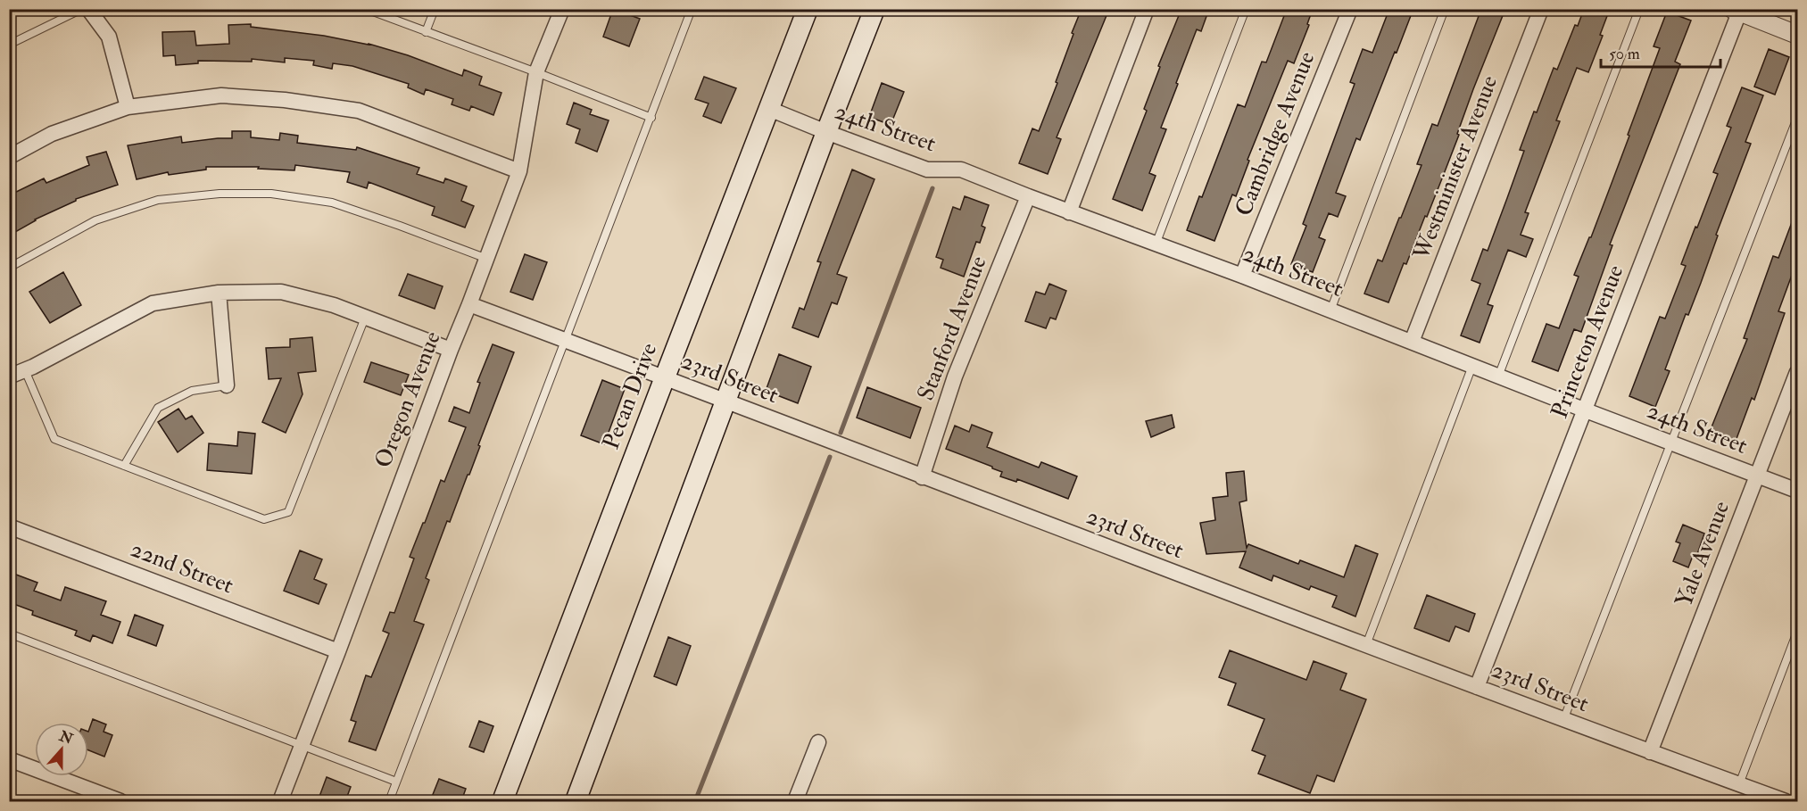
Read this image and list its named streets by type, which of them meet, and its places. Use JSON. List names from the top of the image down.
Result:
{
  "streets": {
    "main road": ["Pecan Drive"],
    "street": [
      "24th Street",
      "Cambridge Avenue",
      "Westminister Avenue",
      "Stanford Avenue",
      "Princeton Avenue",
      "23rd Street",
      "Oregon Avenue",
      "Yale Avenue",
      "22nd Street"
    ]
  },
  "crossings": [
    ["24th Street", "Cambridge Avenue"],
    ["24th Street", "Westminister Avenue"],
    ["24th Street", "Stanford Avenue"],
    ["24th Street", "Princeton Avenue"],
    ["24th Street", "Pecan Drive"],
    ["24th Street", "Yale Avenue"],
    ["Stanford Avenue", "23rd Street"],
    ["Princeton Avenue", "23rd Street"],
    ["23rd Street", "Pecan Drive"],
    ["23rd Street", "Oregon Avenue"],
    ["23rd Street", "Yale Avenue"],
    ["Oregon Avenue", "22nd Street"]
  ],
  "scale_bar": "50 m",
  "north": "top"
}
